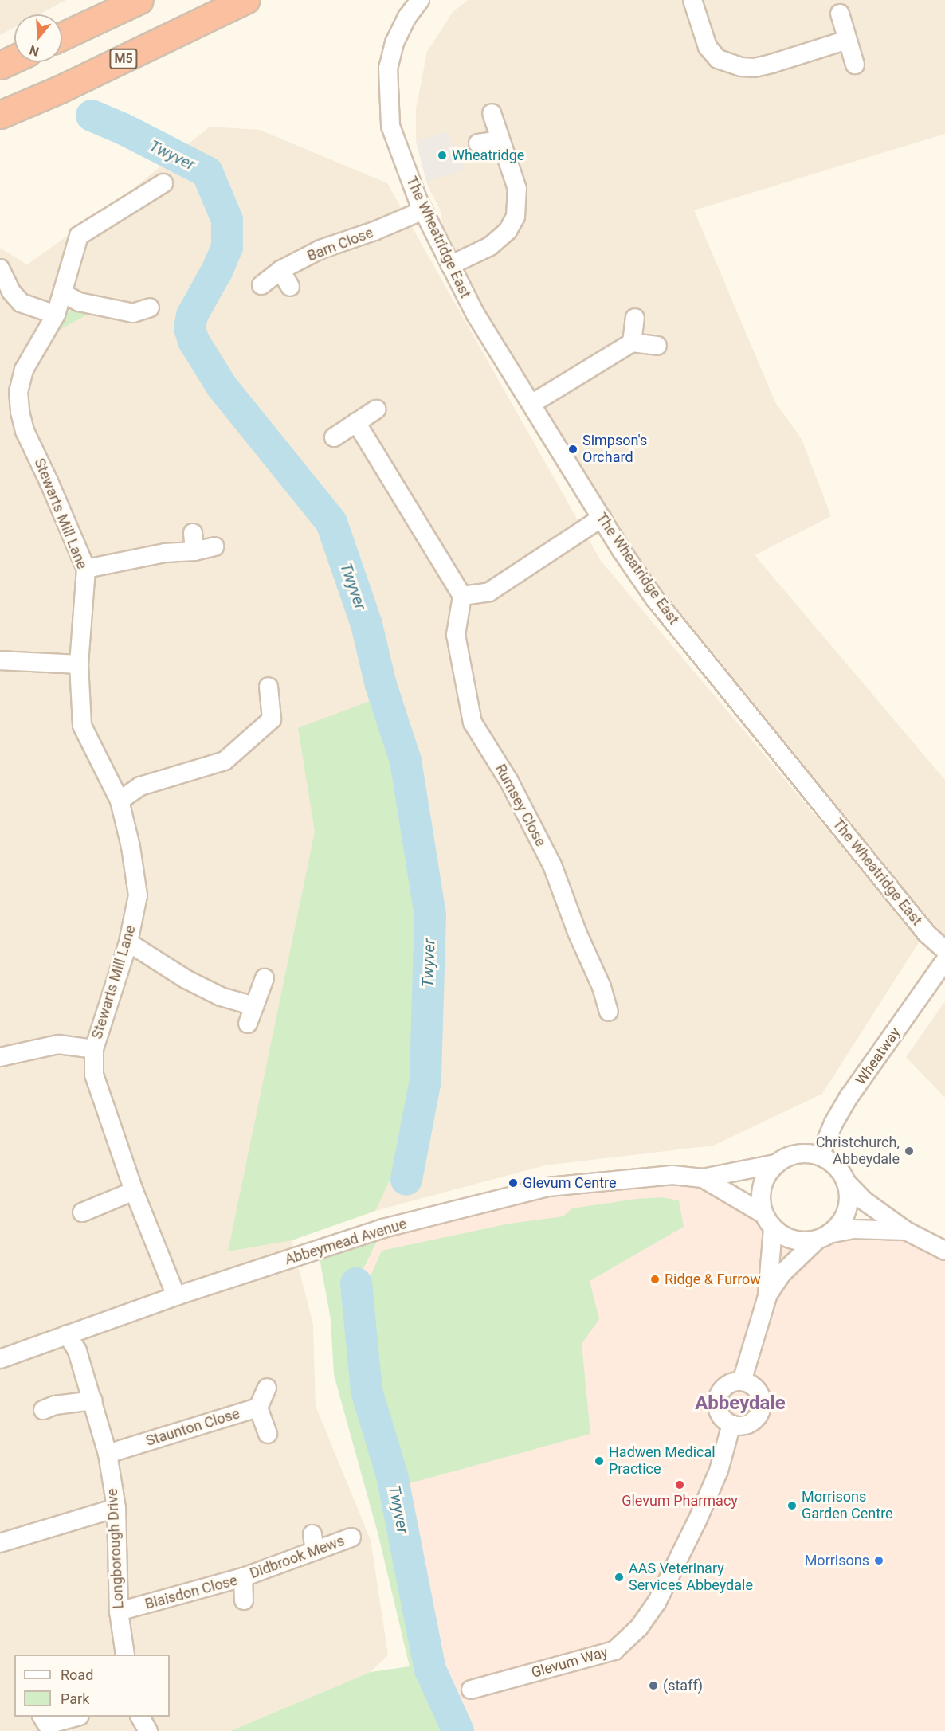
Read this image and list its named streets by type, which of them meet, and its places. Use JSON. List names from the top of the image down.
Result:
{
  "streets": {
    "highway": ["M5"],
    "street": [
      "The Wheatridge East",
      "Barn Close",
      "Stewarts Mill Lane",
      "Rumsey Close",
      "Wheatway",
      "Abbeymead Avenue",
      "Staunton Close",
      "Longborough Drive",
      "Didbrook Mews",
      "Blaisdon Close",
      "Glevum Way"
    ]
  },
  "crossings": [
    ["The Wheatridge East", "Barn Close"],
    ["Stewarts Mill Lane", "Abbeymead Avenue"],
    ["Wheatway", "Abbeymead Avenue"],
    ["Abbeymead Avenue", "Longborough Drive"],
    ["Staunton Close", "Longborough Drive"],
    ["Longborough Drive", "Blaisdon Close"],
    ["Didbrook Mews", "Blaisdon Close"]
  ],
  "districts": ["Abbeydale"],
  "water": ["Twyver"],
  "places": [
    "Wheatridge",
    "Simpson's Orchard",
    "Christchurch, Abbeydale",
    "Glevum Centre",
    "Ridge & Furrow",
    "Hadwen Medical Practice",
    "Glevum Pharmacy",
    "Morrisons Garden Centre",
    "Morrisons",
    "AAS Veterinary Services Abbeydale",
    "(staff)"
  ],
  "legend": ["Road", "Park"],
  "north": "bottom"
}
